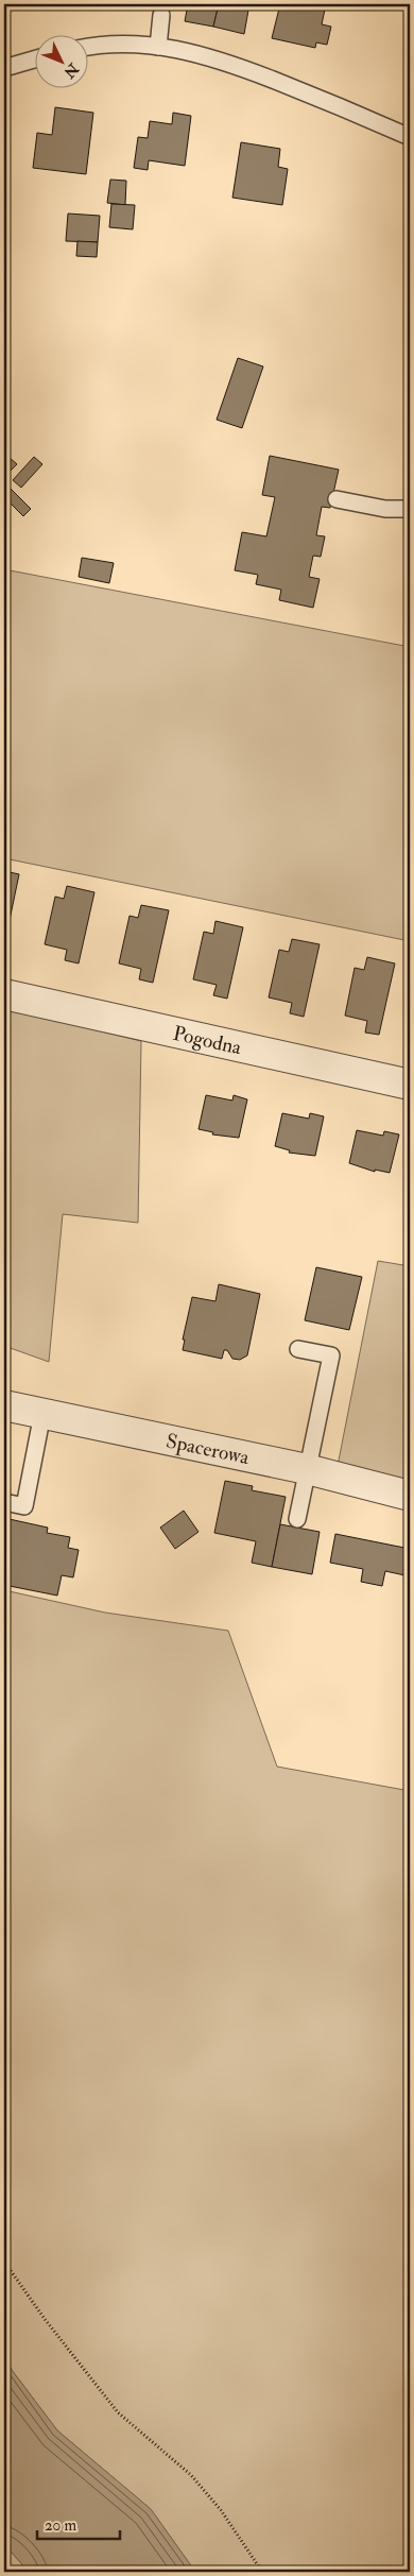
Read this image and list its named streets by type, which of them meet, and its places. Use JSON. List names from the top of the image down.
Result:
{
  "streets": {
    "street": ["Pogodna", "Spacerowa"]
  },
  "scale_bar": "20 m",
  "north": "bottom right"
}
